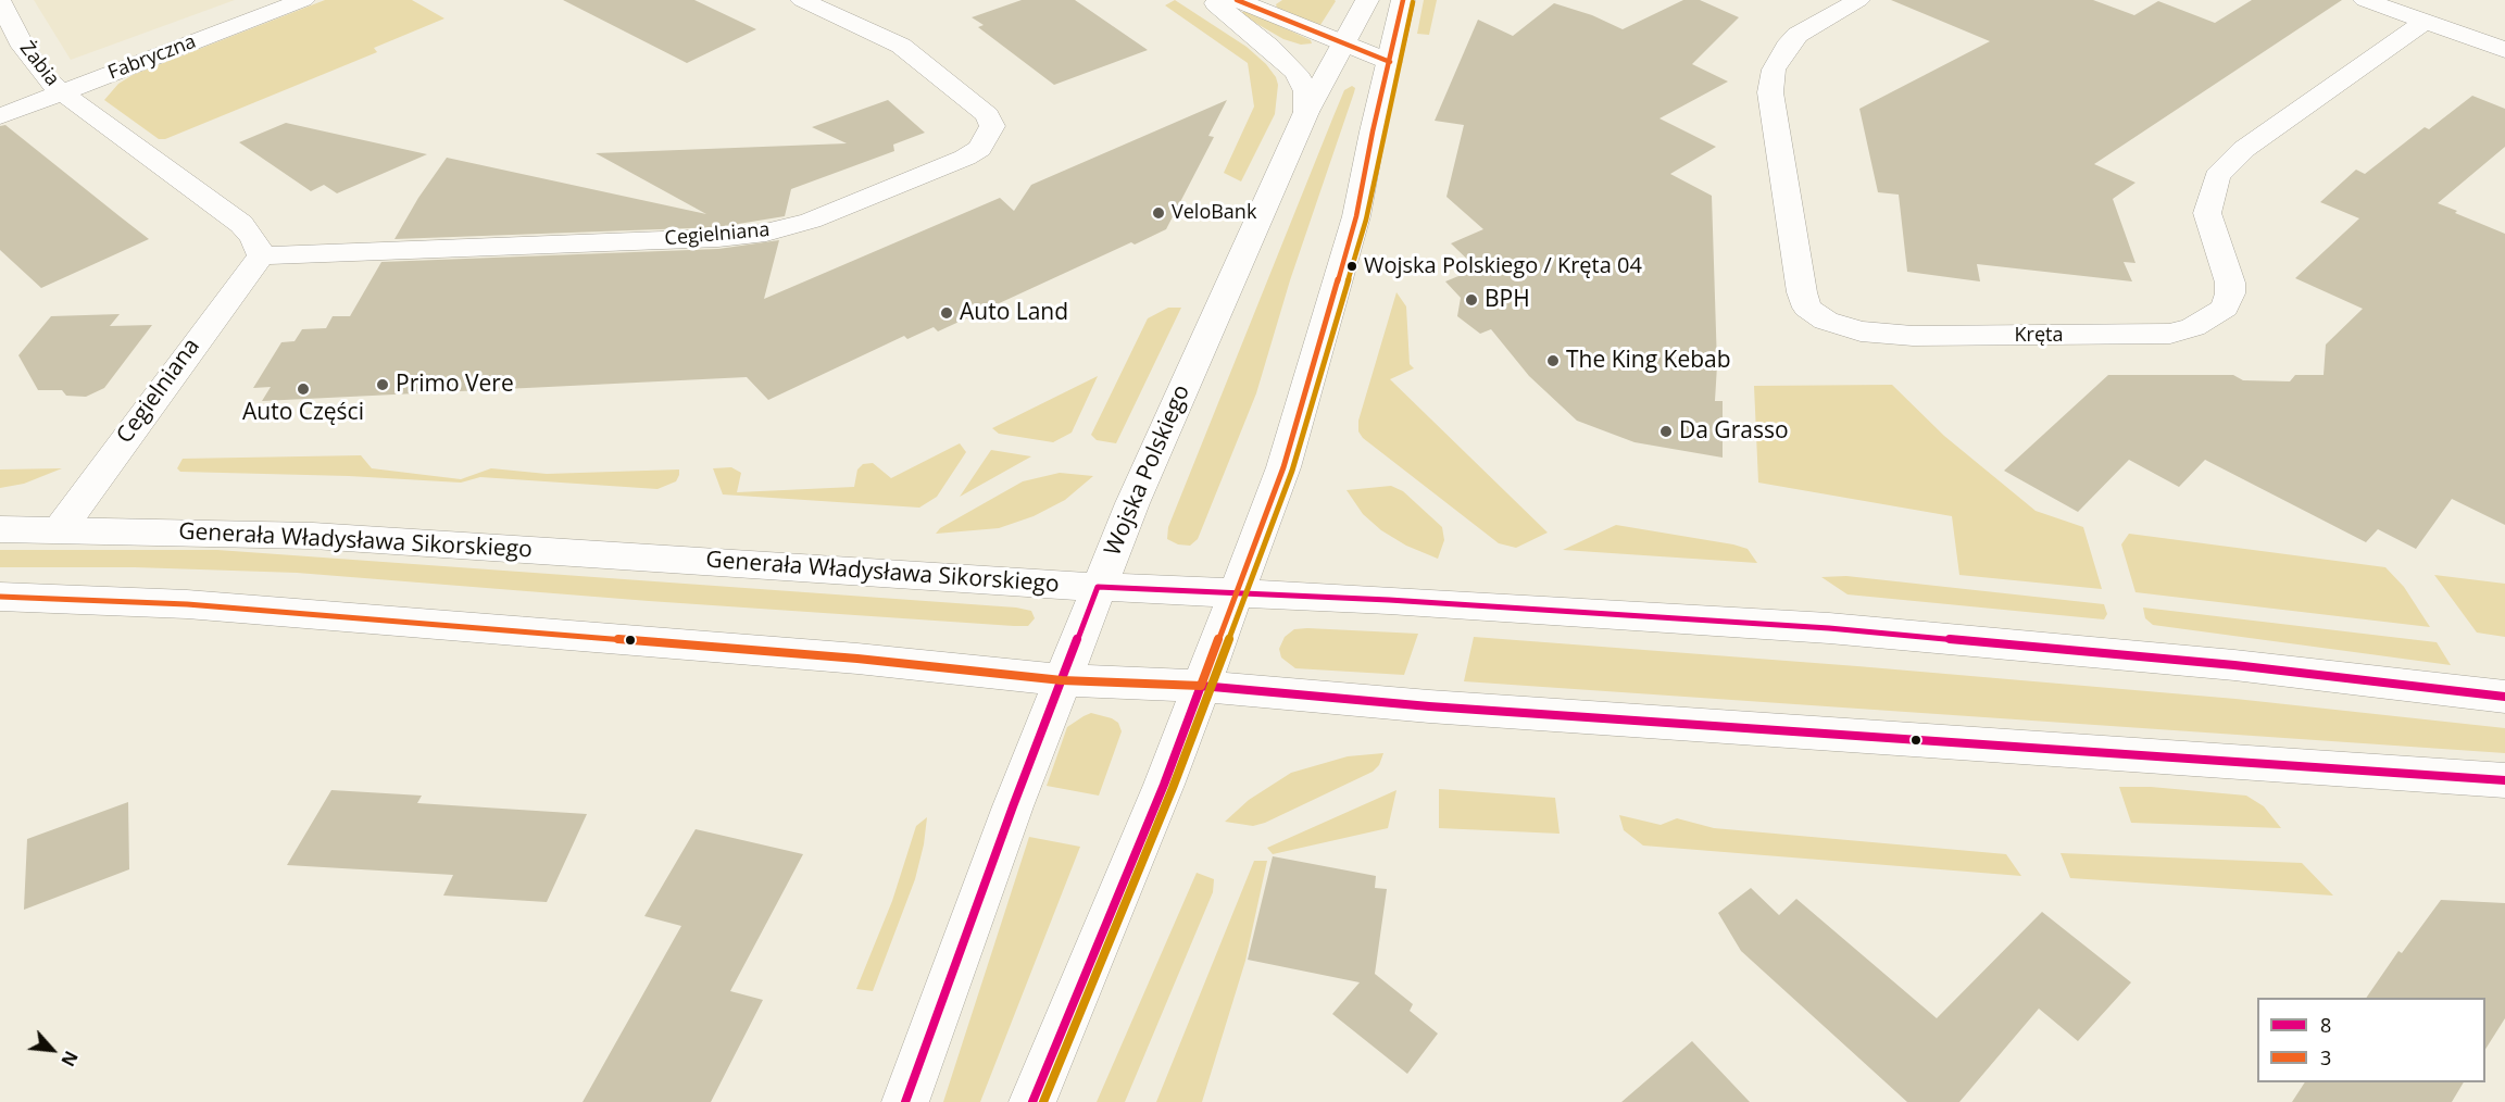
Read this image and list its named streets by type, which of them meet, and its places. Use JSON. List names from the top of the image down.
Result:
{
  "streets": {
    "main road": [
      "Fabryczna",
      "Żabia",
      "Cegielniana",
      "Kręta",
      "Wojska Polskiego",
      "Generała Władysława Sikorskiego"
    ]
  },
  "crossings": [
    ["Fabryczna", "Żabia"],
    ["Cegielniana", "Generała Władysława Sikorskiego"],
    ["Wojska Polskiego", "Generała Władysława Sikorskiego"]
  ],
  "places": [
    "VeloBank",
    "Wojska Polskiego / Kręta 04",
    "BPH",
    "Auto Land",
    "The King Kebab",
    "Primo Vere",
    "Auto Części",
    "Da Grasso"
  ],
  "lines": ["transit line 3", "transit line 8"],
  "legend": ["8", "3"],
  "north": "bottom right"
}
